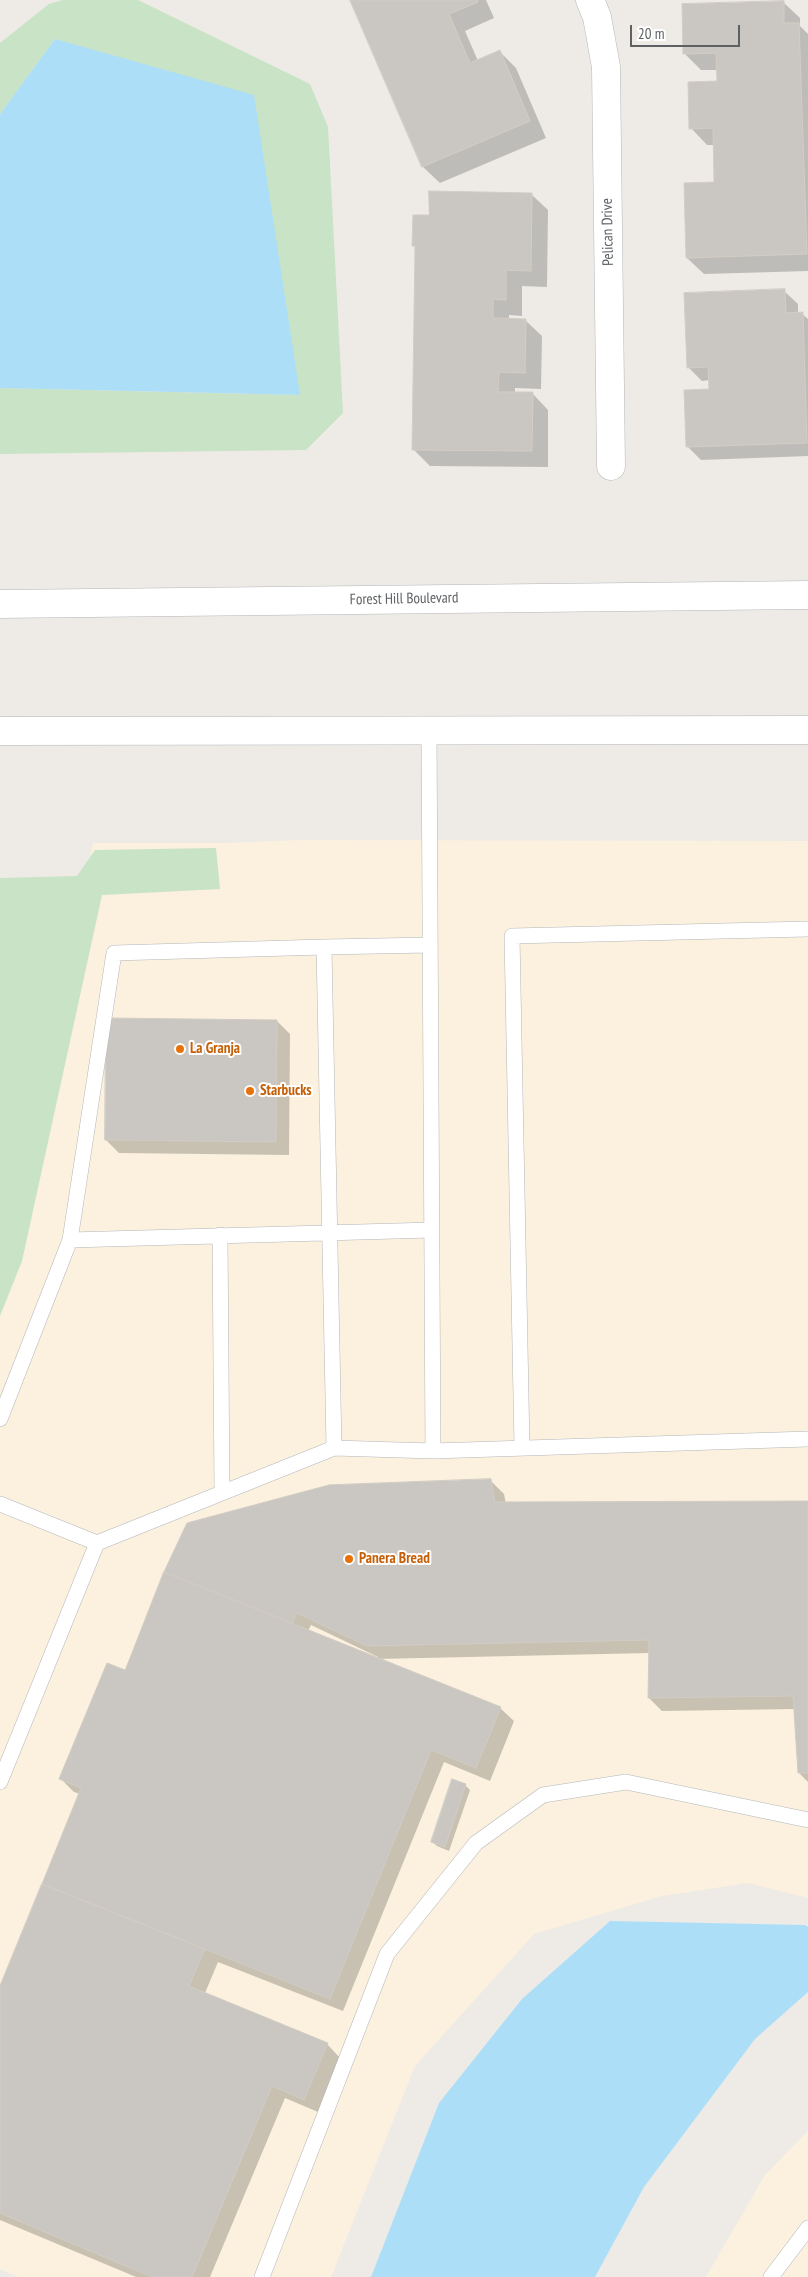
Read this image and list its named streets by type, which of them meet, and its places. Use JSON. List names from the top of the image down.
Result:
{
  "streets": {
    "main road": ["Pelican Drive", "Forest Hill Boulevard"]
  },
  "places": ["La Granja", "Starbucks", "Panera Bread"],
  "scale_bar": "20 m"
}
